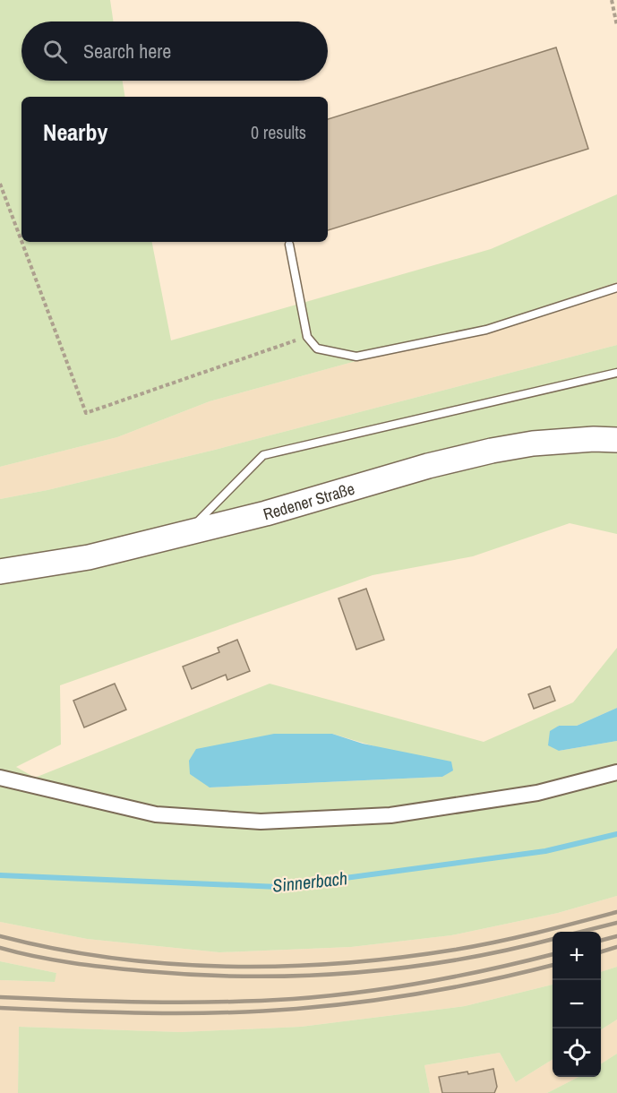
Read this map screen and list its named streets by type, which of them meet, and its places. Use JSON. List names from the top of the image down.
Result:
{
  "streets": {
    "main road": ["Redener Straße"]
  },
  "water": ["Sinnerbach"],
  "page": {
    "search": "Search here",
    "heading": ["Nearby", "0 results"],
    "map_buttons": ["+", "−"]
  }
}
